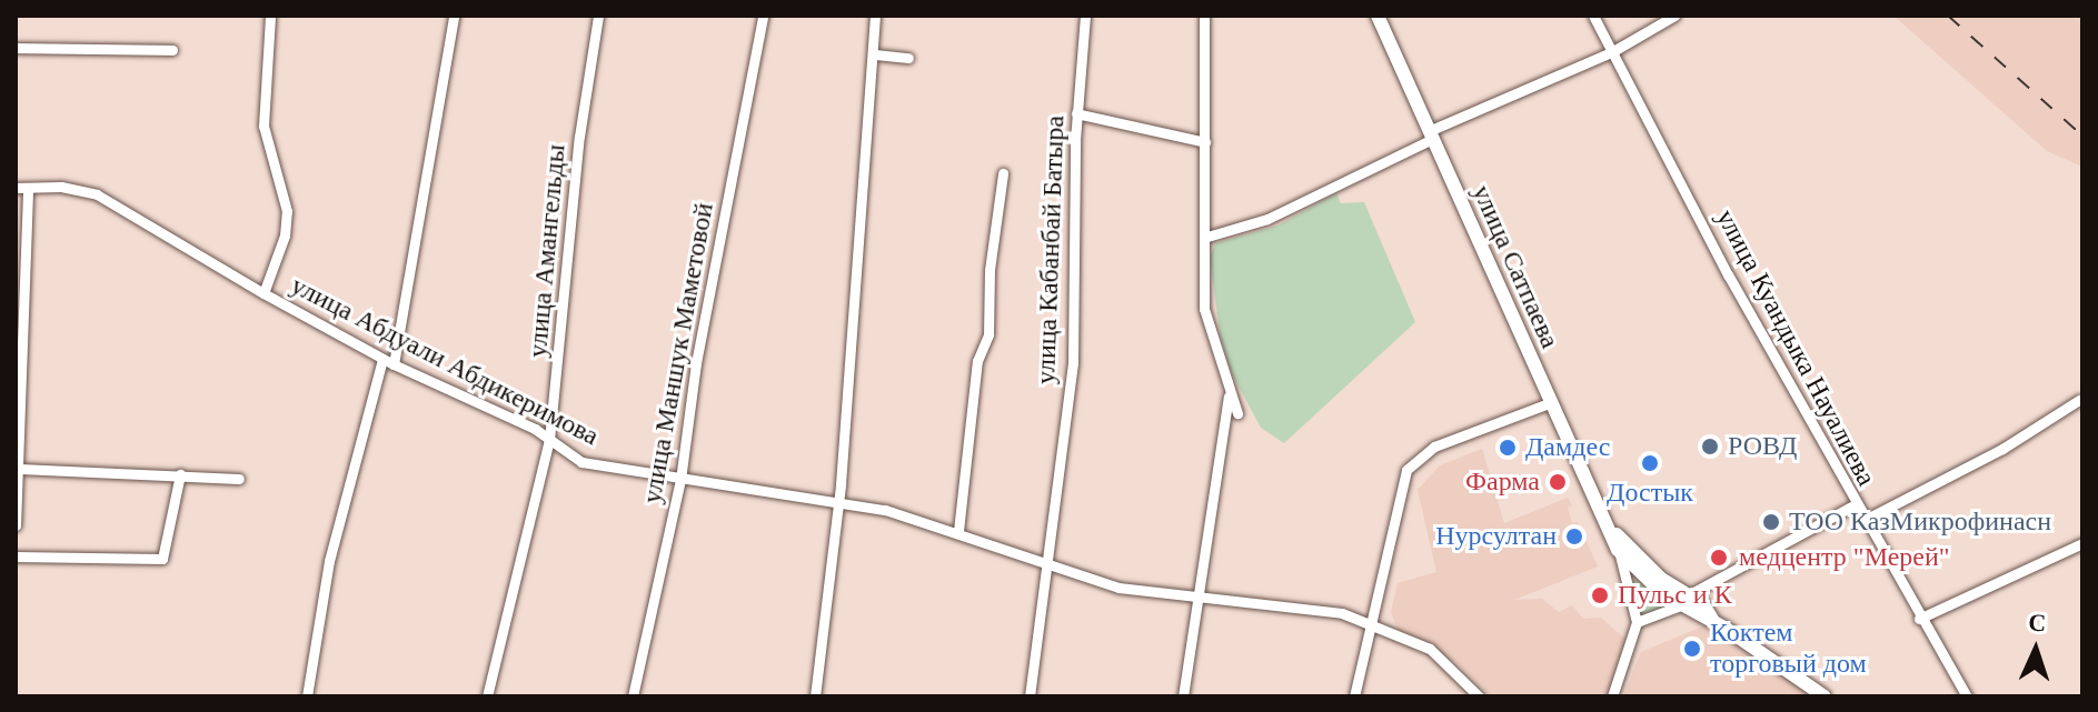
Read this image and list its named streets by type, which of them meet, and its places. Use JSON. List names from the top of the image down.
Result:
{
  "streets": {
    "street": [
      "улица Кабанбай Батыра",
      "улица Амангельды",
      "улица Сатпаева",
      "улица Куандыка Науалиева",
      "улица Маншук Маметовой",
      "улица Абдуали Абдикеримова"
    ]
  },
  "crossings": [
    ["улица Кабанбай Батыра", "улица Абдуали Абдикеримова"],
    ["улица Амангельды", "улица Абдуали Абдикеримова"],
    ["улица Маншук Маметовой", "улица Абдуали Абдикеримова"]
  ],
  "places": [
    "РОВД",
    "Дамдес",
    "Достык",
    "Фарма",
    "ТОО КазМикрофинасн",
    "Нурсултан",
    "медцентр \"Мерей\"",
    "Пульс и К",
    "Коктем торговый дом"
  ],
  "north": "top"
}
